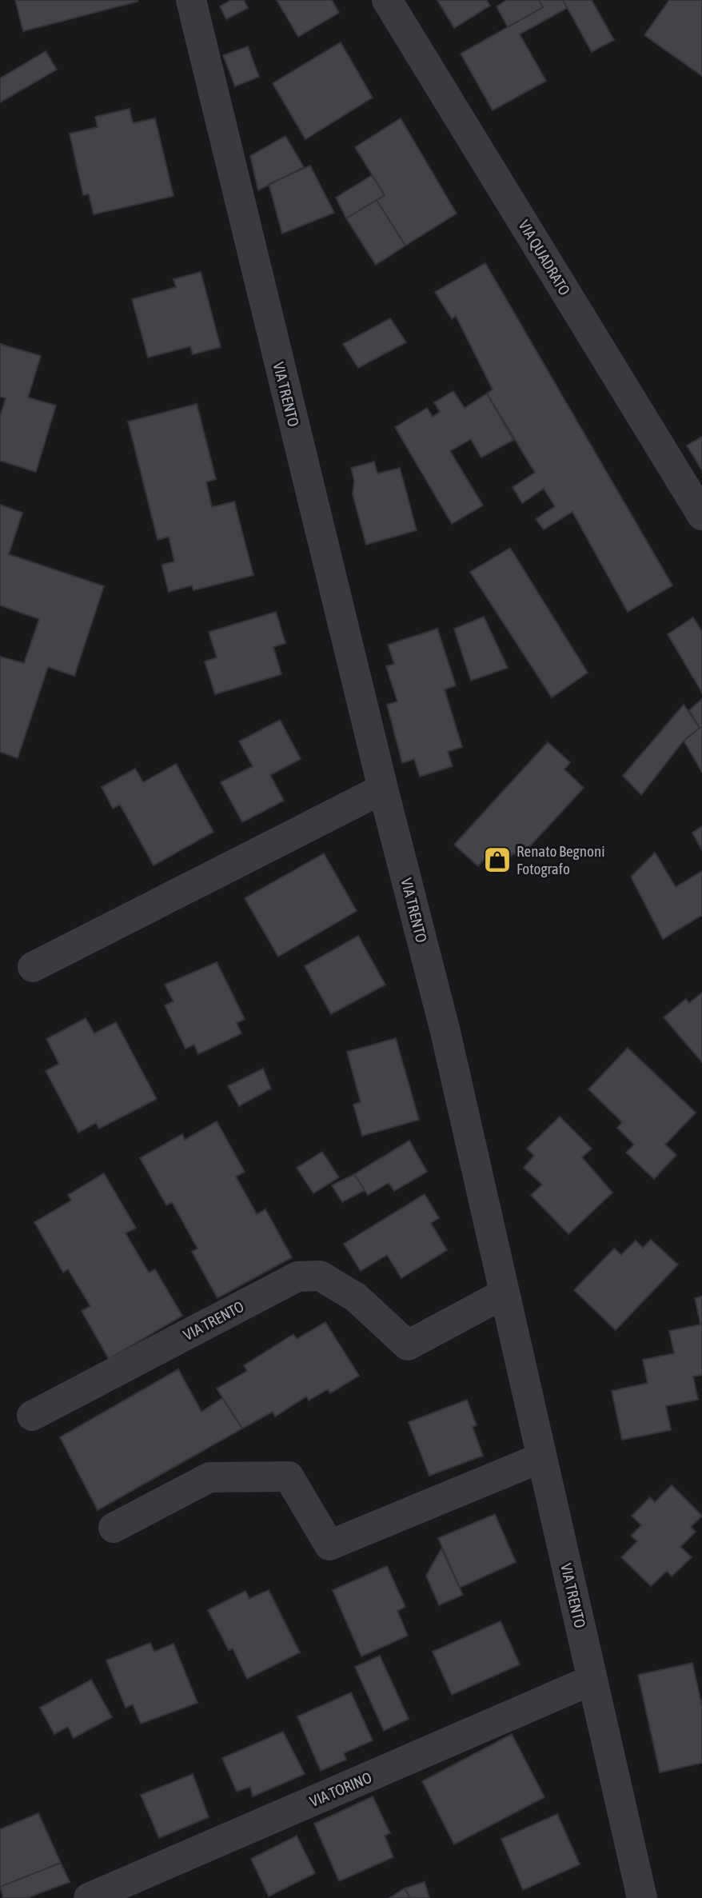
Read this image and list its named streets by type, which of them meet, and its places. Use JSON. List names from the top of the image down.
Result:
{
  "streets": {
    "street": ["VIA QUADRATO", "VIA TRENTO", "VIA TORINO"]
  },
  "crossings": [
    ["VIA TRENTO", "VIA TORINO"]
  ],
  "places": {
    "shop": ["Renato Begnoni Fotografo"]
  }
}
